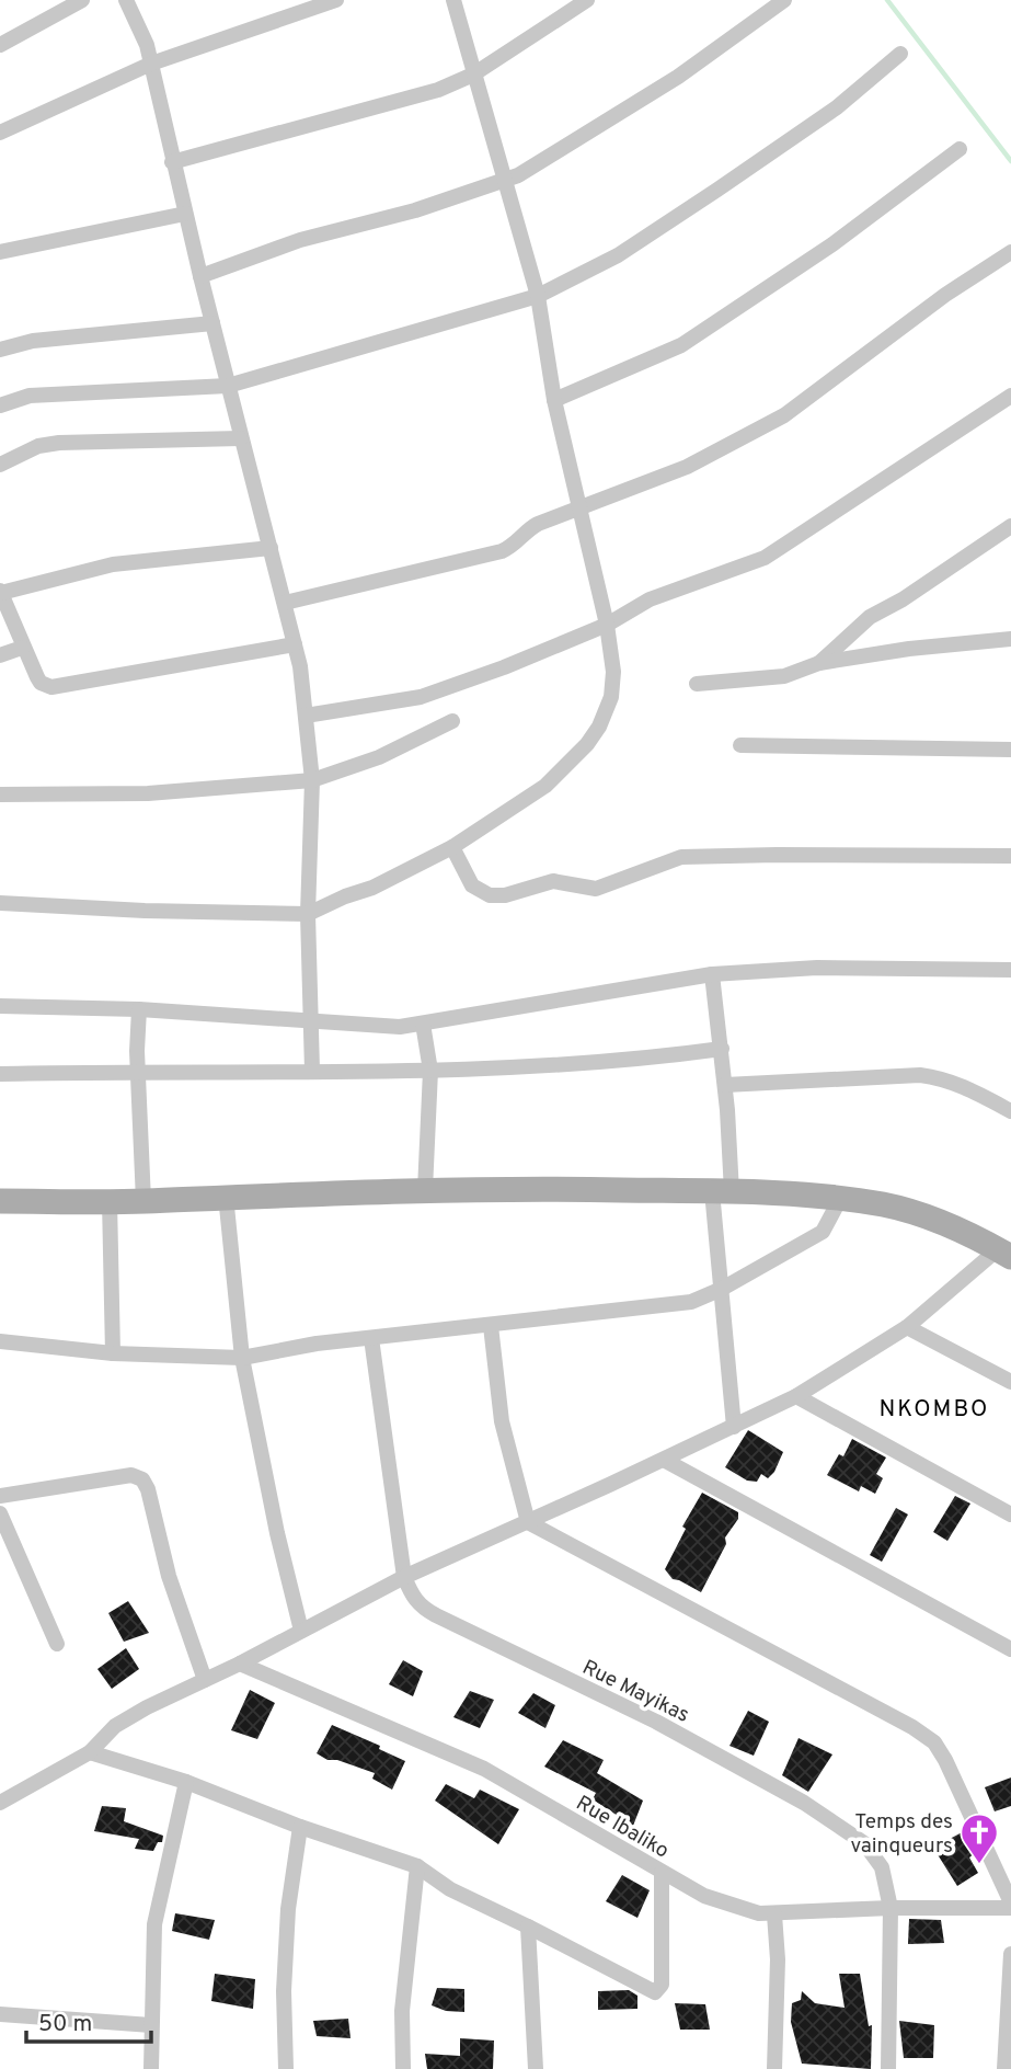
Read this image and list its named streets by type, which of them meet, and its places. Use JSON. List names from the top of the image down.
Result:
{
  "streets": {
    "street": ["Rue Mayikas", "Rue Ibaliko"]
  },
  "crossings": [
    ["Rue Mayikas", "Rue Ibaliko"]
  ],
  "districts": ["NKOMBO"],
  "places": {
    "church": ["Temps des vainqueurs"]
  },
  "scale_bar": "50 m"
}
